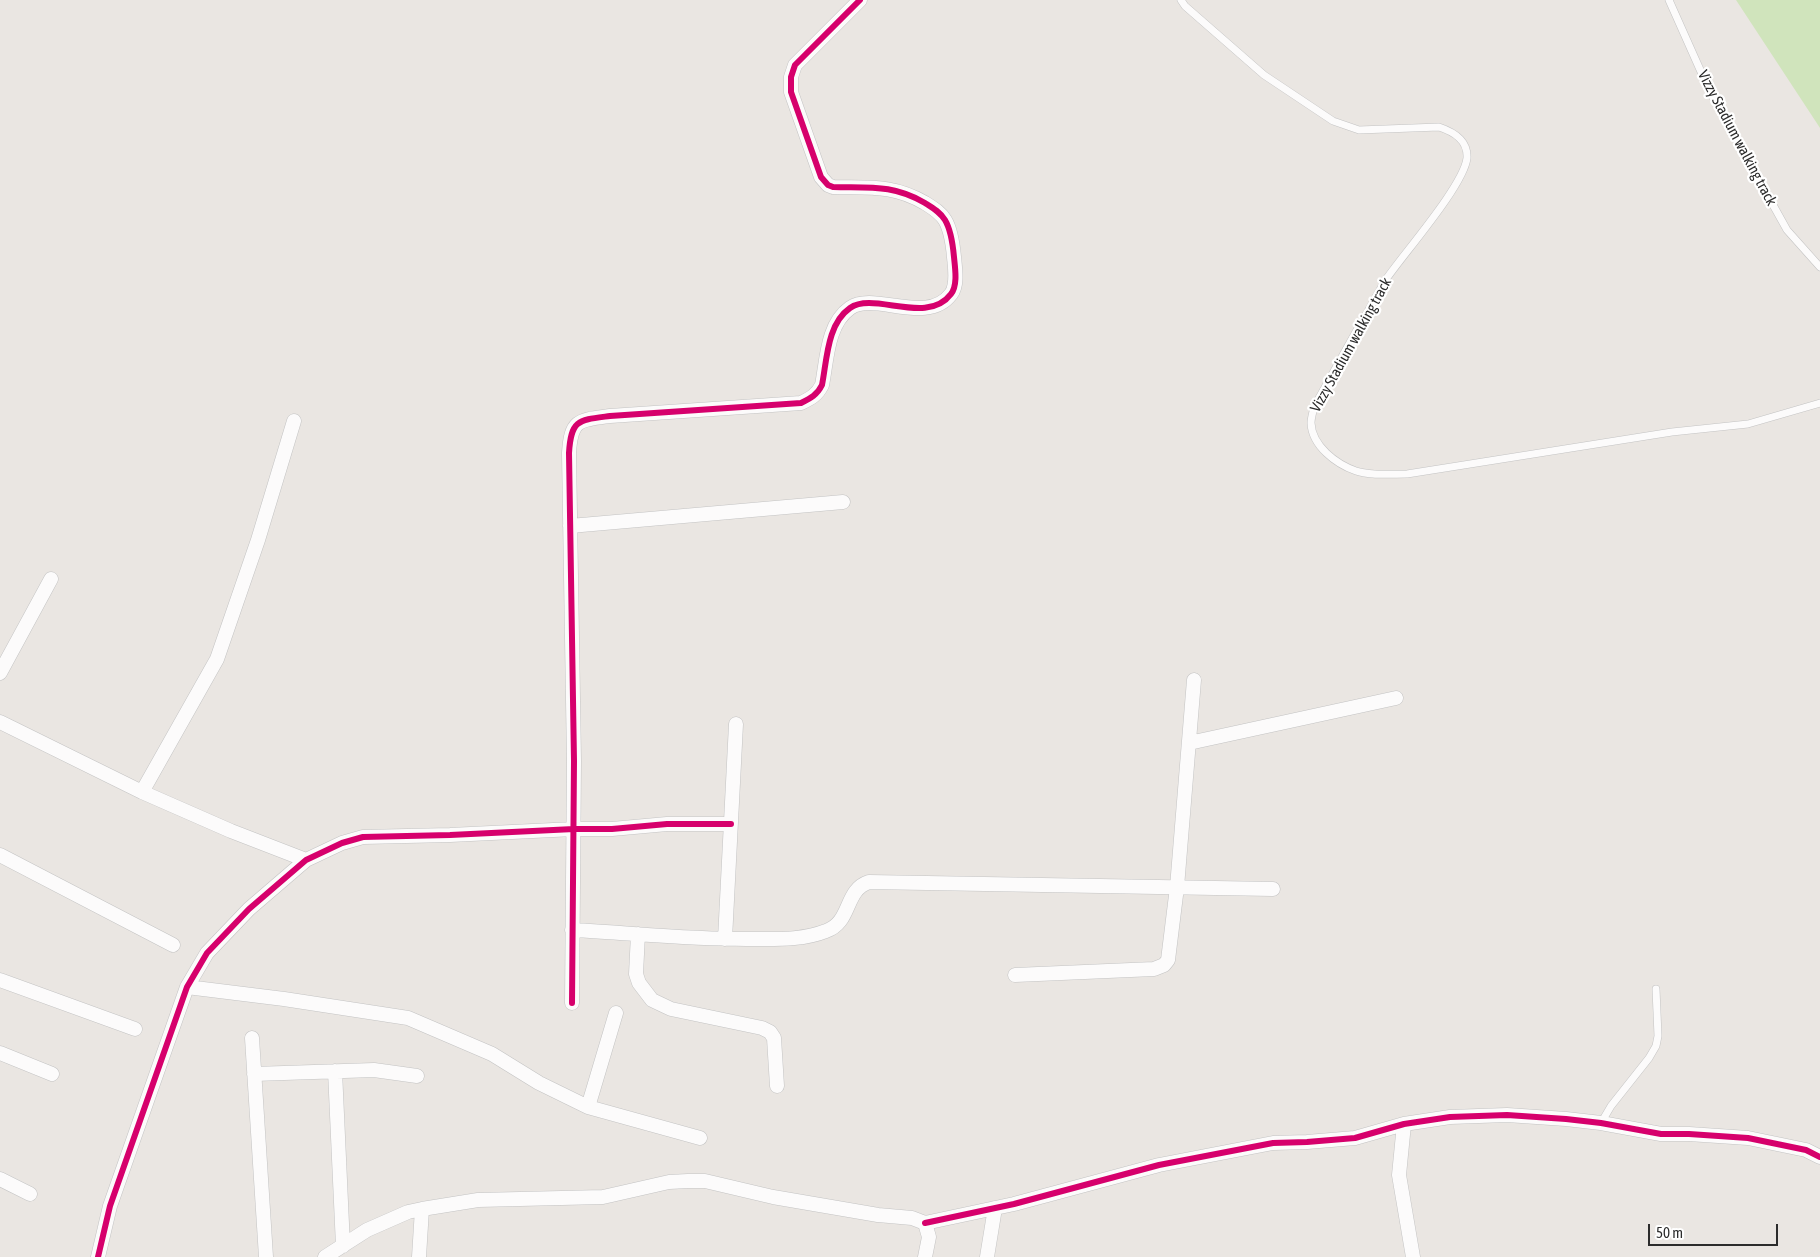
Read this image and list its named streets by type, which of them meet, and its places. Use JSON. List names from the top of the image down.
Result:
{
  "streets": {
    "lane": ["Vizzy Stadium walking track"]
  },
  "scale_bar": "50 m"
}
